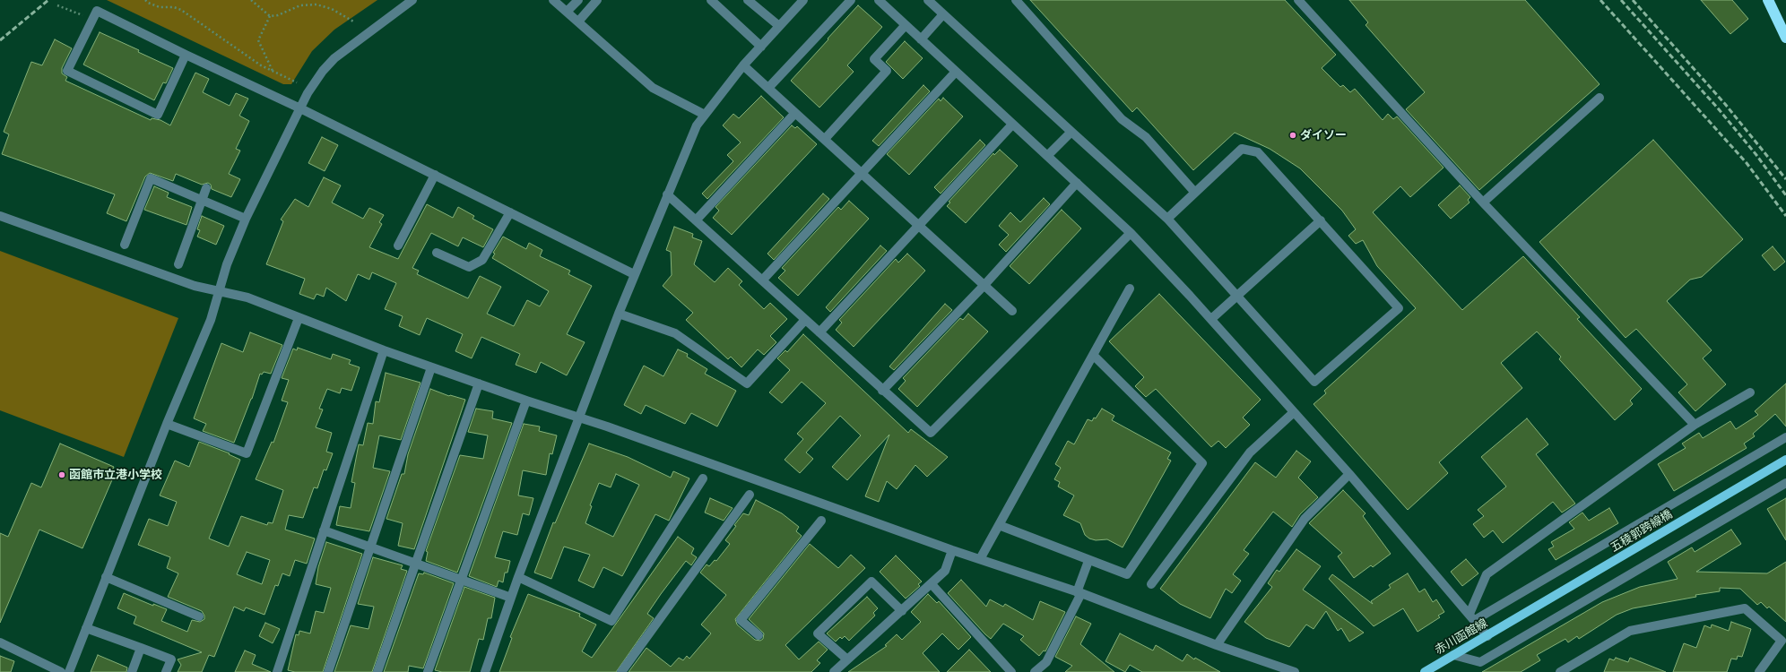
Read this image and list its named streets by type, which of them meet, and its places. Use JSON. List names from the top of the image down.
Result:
{
  "streets": {
    "main road": ["五稜郭跨線橋", "赤川函館線"]
  },
  "crossings": [
    ["五稜郭跨線橋", "赤川函館線"]
  ],
  "places": ["ダイソー", "函館市立港小学校"]
}
